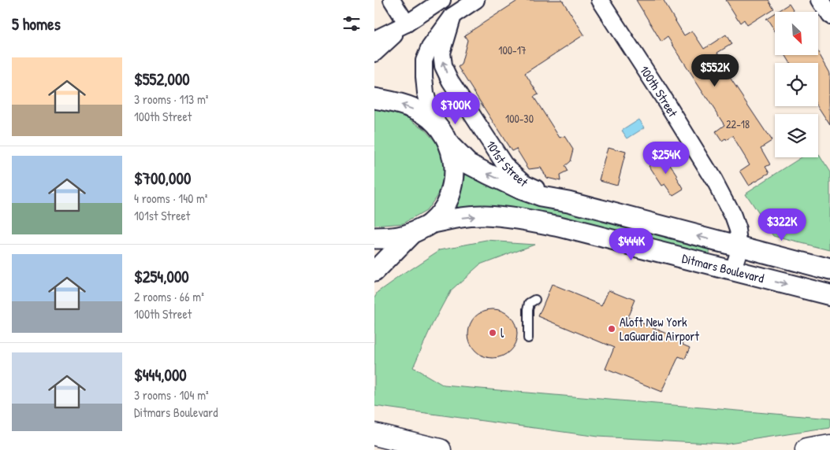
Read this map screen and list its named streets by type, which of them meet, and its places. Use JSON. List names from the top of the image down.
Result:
{
  "streets": {
    "street": ["100th Street", "101st Street", "Ditmars Boulevard"]
  },
  "crossings": [
    ["100th Street", "Ditmars Boulevard"],
    ["101st Street", "Ditmars Boulevard"]
  ],
  "one_way": ["101st Street"],
  "places": ["Aloft New York LaGuardia Airport", "l"],
  "house_numbers": ["100-17", "100-30", "22-18"],
  "north": "bottom right",
  "page": {
    "heading": "5 homes",
    "list": [
      {
        "name": "$552,000",
        "note": "3 rooms · 113 m² · 100th Street"
      },
      {
        "name": "$700,000",
        "note": "4 rooms · 140 m² · 101st Street"
      },
      {
        "name": "$254,000",
        "note": "2 rooms · 66 m² · 100th Street"
      },
      {
        "name": "$444,000",
        "note": "3 rooms · 104 m² · Ditmars Boulevard"
      }
    ],
    "price": [
      "$552K",
      "$700K",
      "$254K",
      "$322K",
      "$444K"
    ]
  }
}
